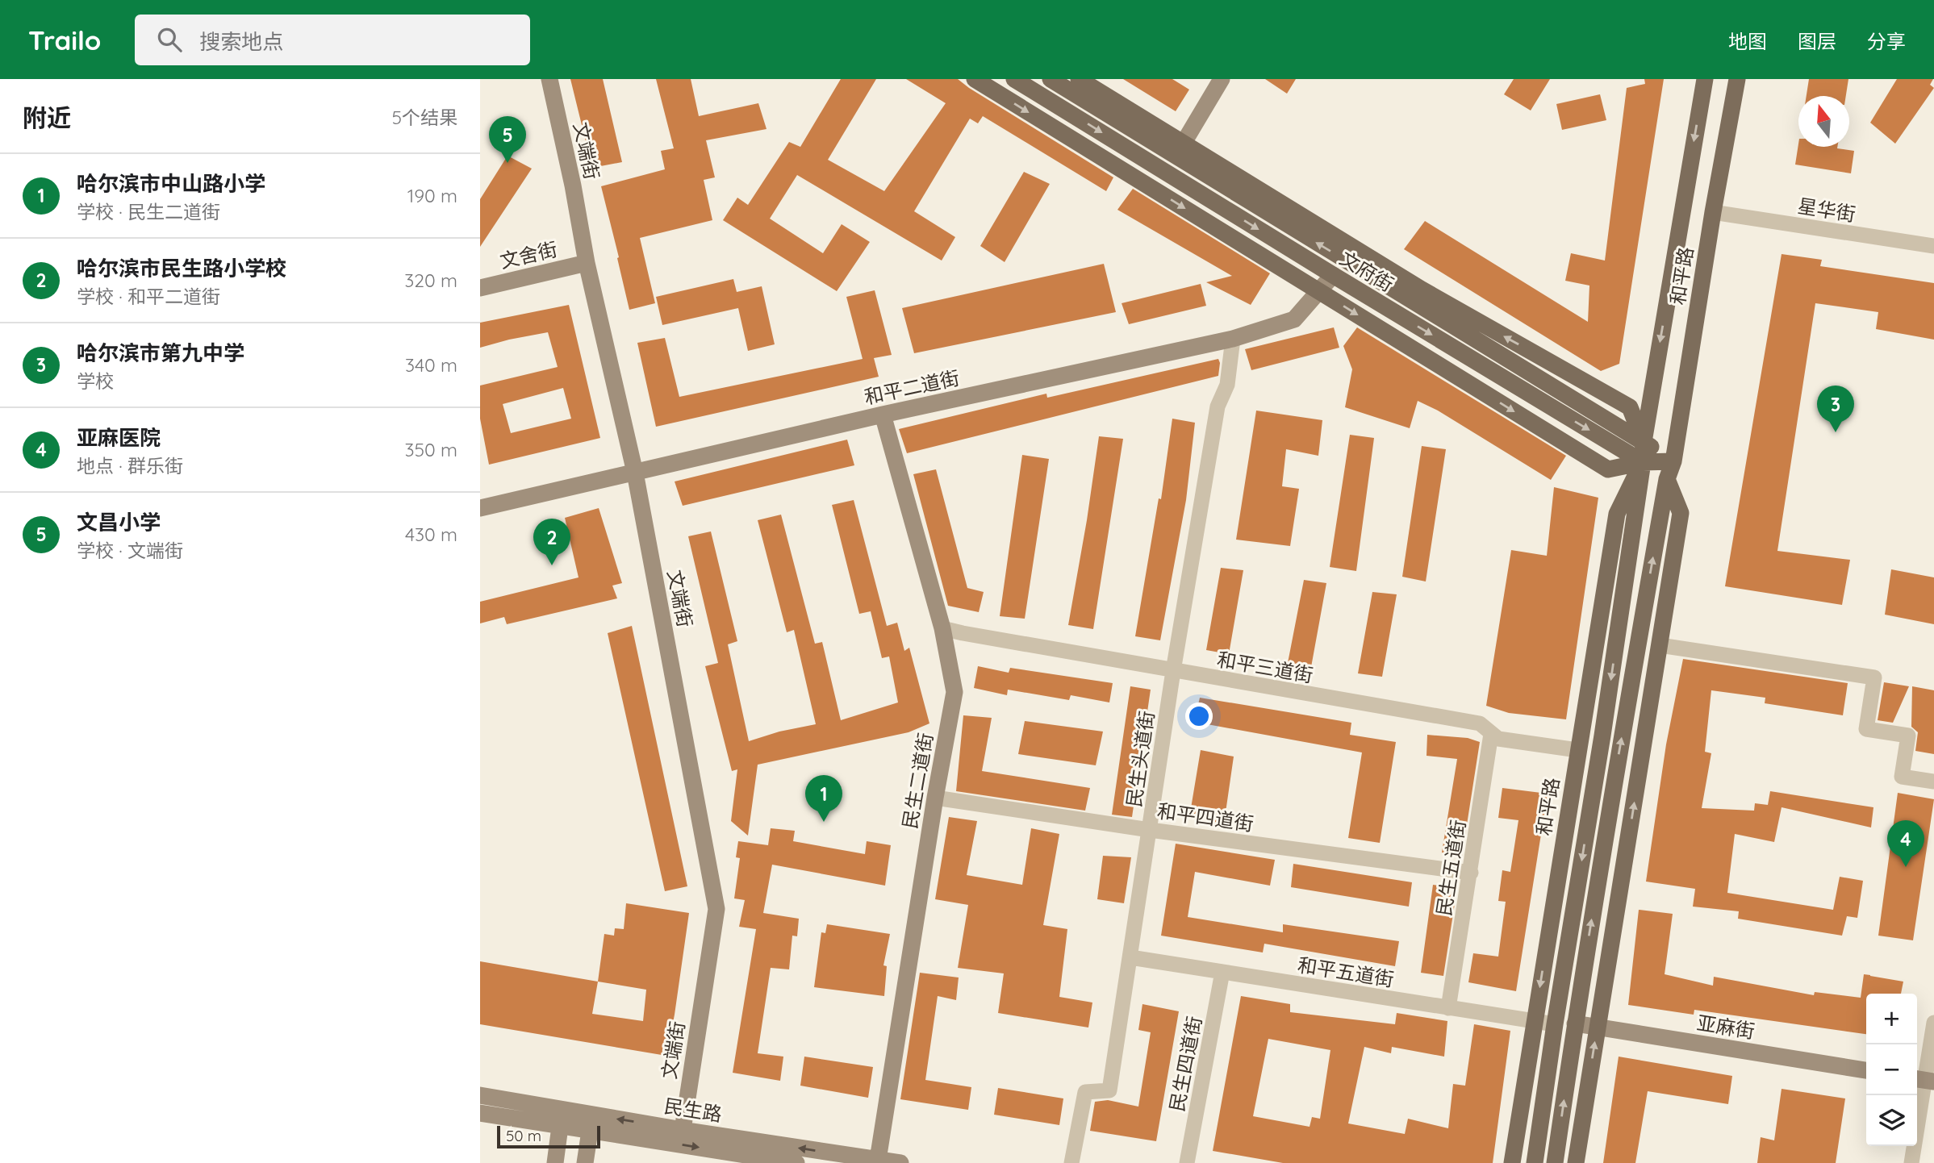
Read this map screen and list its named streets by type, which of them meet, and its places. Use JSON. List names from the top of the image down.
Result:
{
  "streets": {
    "main road": ["文府街", "和平路"],
    "street": [
      "文端街",
      "星华街",
      "文舍街",
      "和平二道街",
      "和平三道街",
      "民生头道街",
      "民生二道街",
      "和平四道街",
      "民生五道街",
      "和平五道街",
      "亚麻街",
      "民生四道街",
      "民生路"
    ]
  },
  "crossings": [
    ["文端街", "文舍街"],
    ["文端街", "和平二道街"],
    ["文端街", "民生路"],
    ["星华街", "和平路"],
    ["文府街", "和平路"],
    ["文府街", "和平二道街"],
    ["和平路", "和平三道街"],
    ["和平路", "和平五道街"],
    ["和平路", "亚麻街"],
    ["和平二道街", "民生头道街"],
    ["和平二道街", "民生二道街"],
    ["和平三道街", "民生头道街"],
    ["和平三道街", "民生二道街"],
    ["和平三道街", "民生五道街"],
    ["民生头道街", "和平四道街"],
    ["民生头道街", "和平五道街"],
    ["民生二道街", "和平四道街"],
    ["民生二道街", "民生路"],
    ["和平四道街", "民生五道街"],
    ["民生五道街", "和平五道街"],
    ["和平五道街", "民生四道街"]
  ],
  "scale_bar": "50 m",
  "north": "top",
  "page": {
    "header": "Trailo",
    "search": "搜索地点",
    "nav": ["地图", "图层", "分享"],
    "heading": ["附近", "5个结果"],
    "pins": [
      "5",
      "3",
      "2",
      "1",
      "4"
    ],
    "list": [
      {
        "mark": "1",
        "name": "哈尔滨市中山路小学",
        "note": "学校 · 民生二道街",
        "value": "190 m"
      },
      {
        "mark": "2",
        "name": "哈尔滨市民生路小学校",
        "note": "学校 · 和平二道街",
        "value": "320 m"
      },
      {
        "mark": "3",
        "name": "哈尔滨市第九中学",
        "note": "学校",
        "value": "340 m"
      },
      {
        "mark": "4",
        "name": "亚麻医院",
        "note": "地点 · 群乐街",
        "value": "350 m"
      },
      {
        "mark": "5",
        "name": "文昌小学",
        "note": "学校 · 文端街",
        "value": "430 m"
      }
    ],
    "map_buttons": ["+", "−"],
    "scale": "50 m"
  }
}
